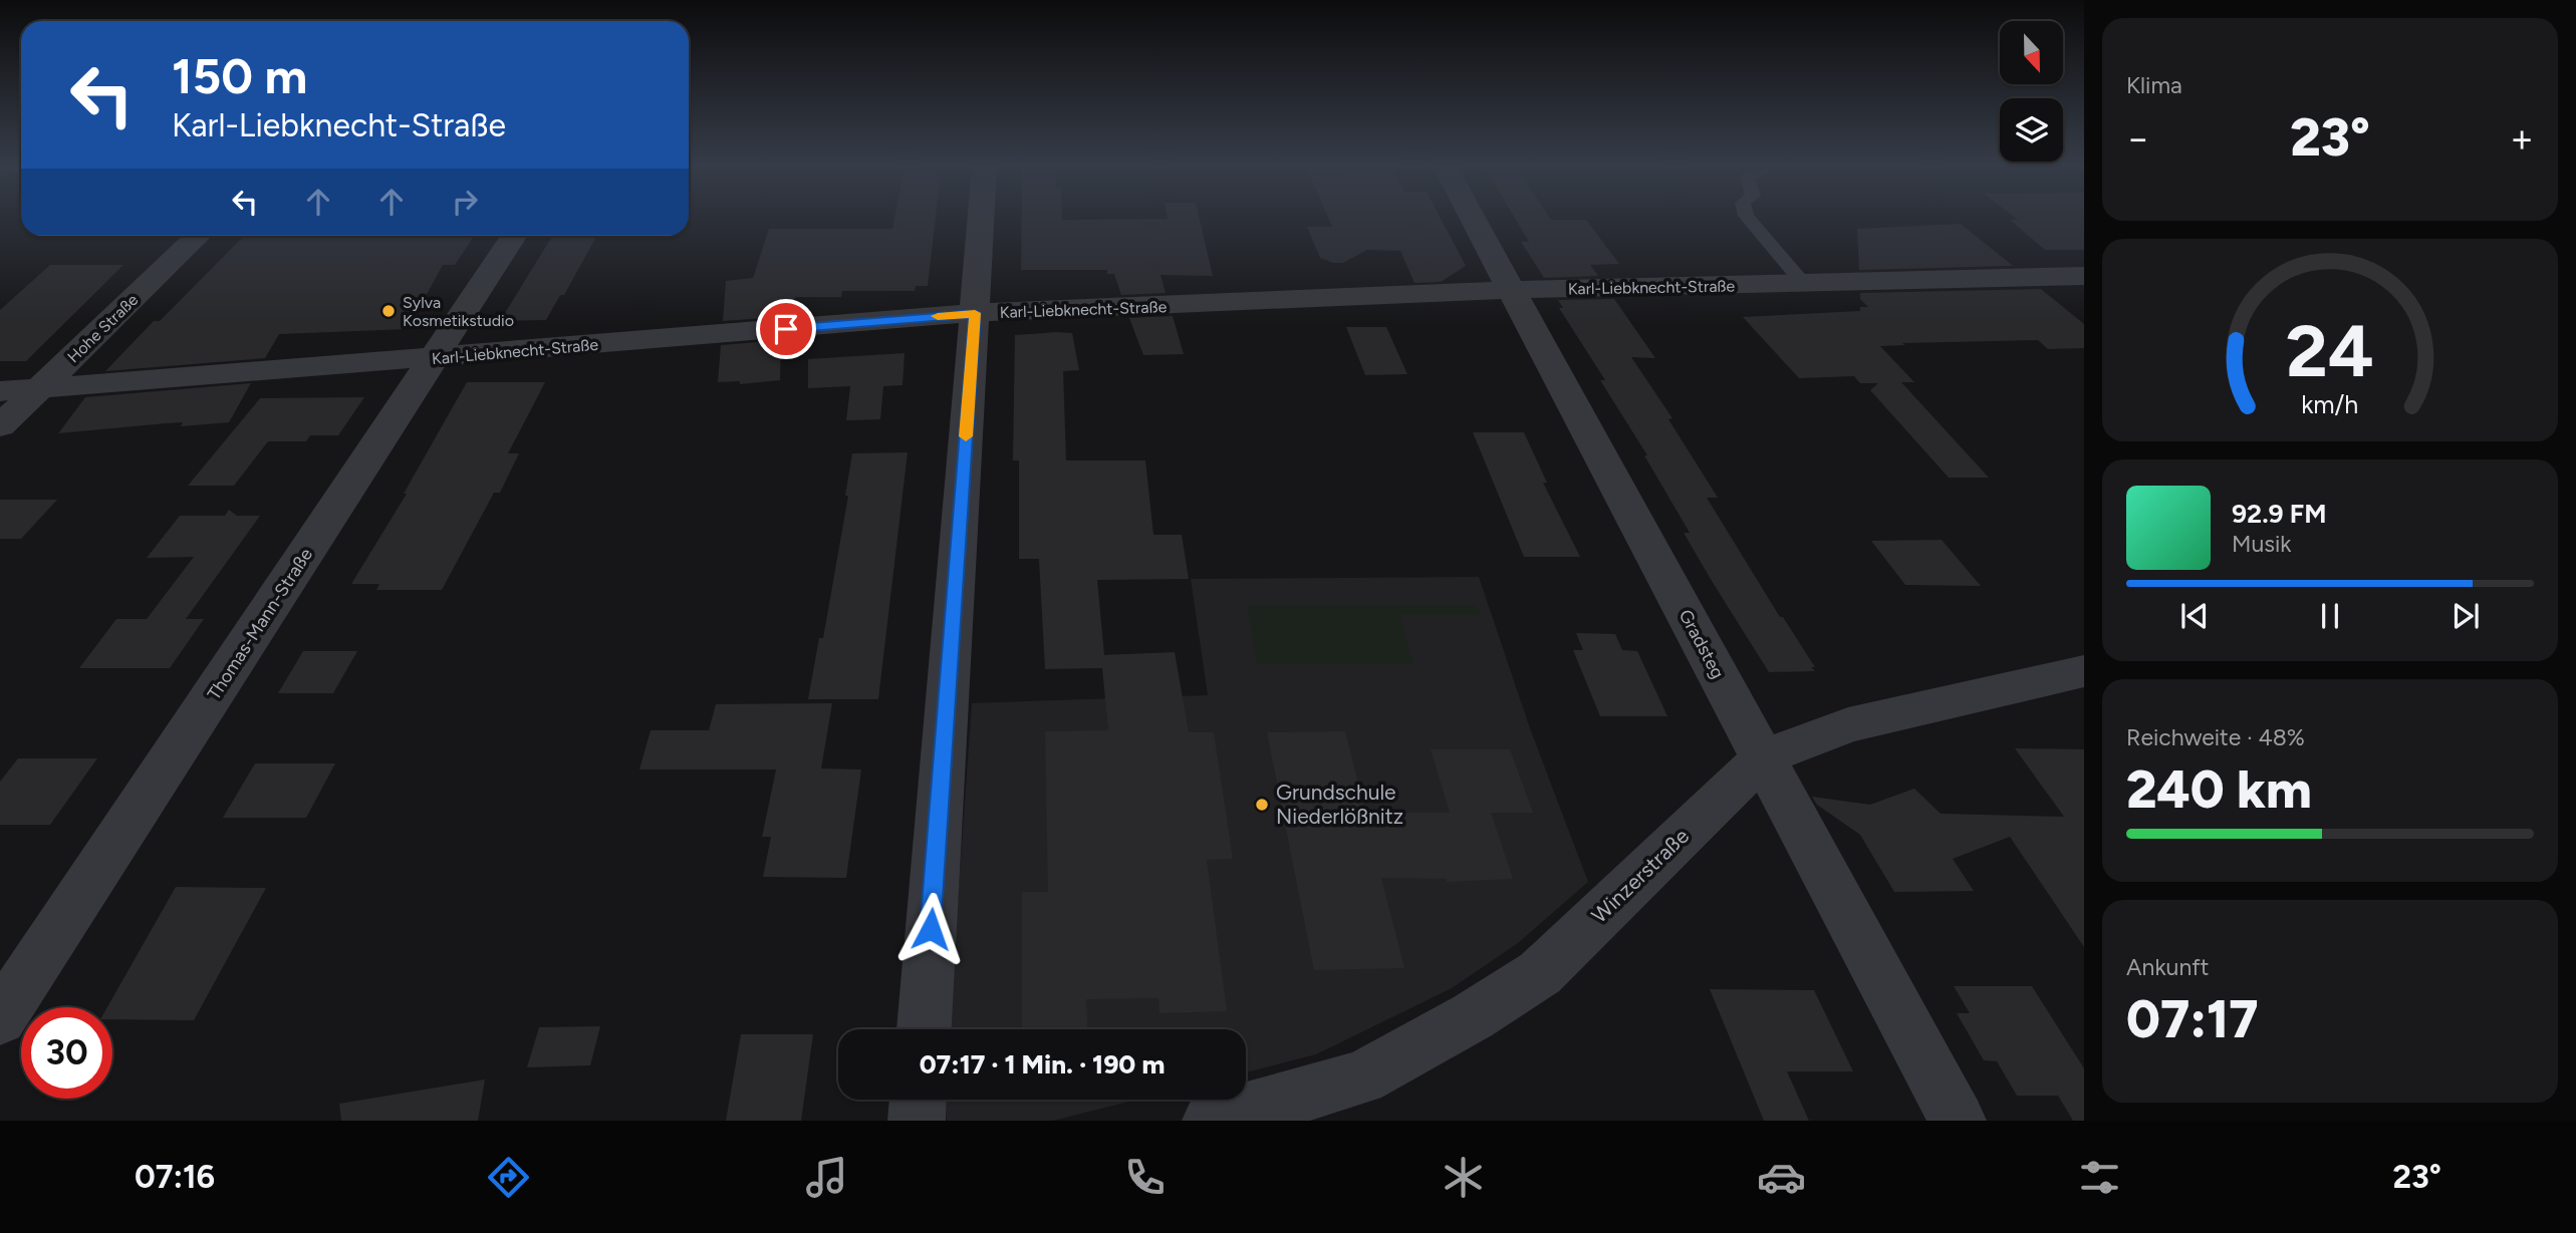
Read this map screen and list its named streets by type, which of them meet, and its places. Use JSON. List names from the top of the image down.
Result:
{
  "streets": {
    "street": [
      "Karl-Liebknecht-Straße",
      "Hohe Straße",
      "Thomas-Mann-Straße",
      "Gradsteg",
      "Winzerstraße"
    ]
  },
  "crossings": [
    ["Karl-Liebknecht-Straße", "Hohe Straße"],
    ["Karl-Liebknecht-Straße", "Thomas-Mann-Straße"],
    ["Karl-Liebknecht-Straße", "Gradsteg"],
    ["Gradsteg", "Winzerstraße"]
  ],
  "places": ["Sylva Kosmetikstudio", "Grundschule Niederlößnitz"],
  "north": "bottom",
  "page": {
    "tile": [
      "Klima",
      ["Reichweite · 48%", "240 km"],
      ["Ankunft", "07:17"]
    ],
    "turn": ["150 m", "Karl-Liebknecht-Straße"],
    "heat": ["−", "23°", "+"],
    "song": ["92.9 FM", "Musik"],
    "limit": "30",
    "trip": "07:17 · 1 Min. · 190 m",
    "tabs": ["07:16", "23°"],
    "gauge": ["24", "km/h"]
  }
}
